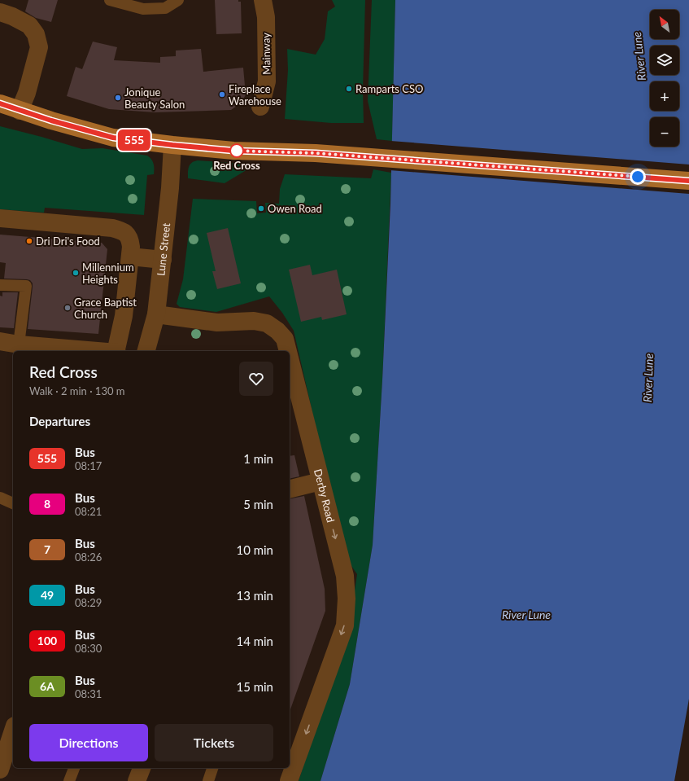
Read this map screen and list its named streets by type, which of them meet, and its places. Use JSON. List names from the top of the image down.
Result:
{
  "streets": {
    "street": ["Mainway", "Lune Street", "Derby Road"]
  },
  "crossings": [
    ["Lune Street", "Derby Road"]
  ],
  "one_way": ["Derby Road"],
  "water": ["River Lune"],
  "places": [
    "Ramparts CSO",
    "Fireplace Warehouse",
    "Jonique Beauty Salon",
    "Red Cross",
    "Owen Road",
    "Dri Dri's Food",
    "Millennium Heights",
    "Grace Baptist Church"
  ],
  "lines": ["bus line 555"],
  "north": "top left",
  "page": {
    "on_map": "555",
    "map_buttons": ["+", "−"],
    "heading": [
      ["Red Cross", "Walk · 2 min · 130 m"],
      "Departures"
    ],
    "list": [
      {
        "mark": "555",
        "name": "Bus",
        "note": "08:17",
        "value": "1 min"
      },
      {
        "mark": "8",
        "name": "Bus",
        "note": "08:21",
        "value": "5 min"
      },
      {
        "mark": "7",
        "name": "Bus",
        "note": "08:26",
        "value": "10 min"
      },
      {
        "mark": "49",
        "name": "Bus",
        "note": "08:29",
        "value": "13 min"
      },
      {
        "mark": "100",
        "name": "Bus",
        "note": "08:30",
        "value": "14 min"
      },
      {
        "mark": "6A",
        "name": "Bus",
        "note": "08:31",
        "value": "15 min"
      }
    ],
    "buttons": ["Directions", "Tickets"]
  }
}
